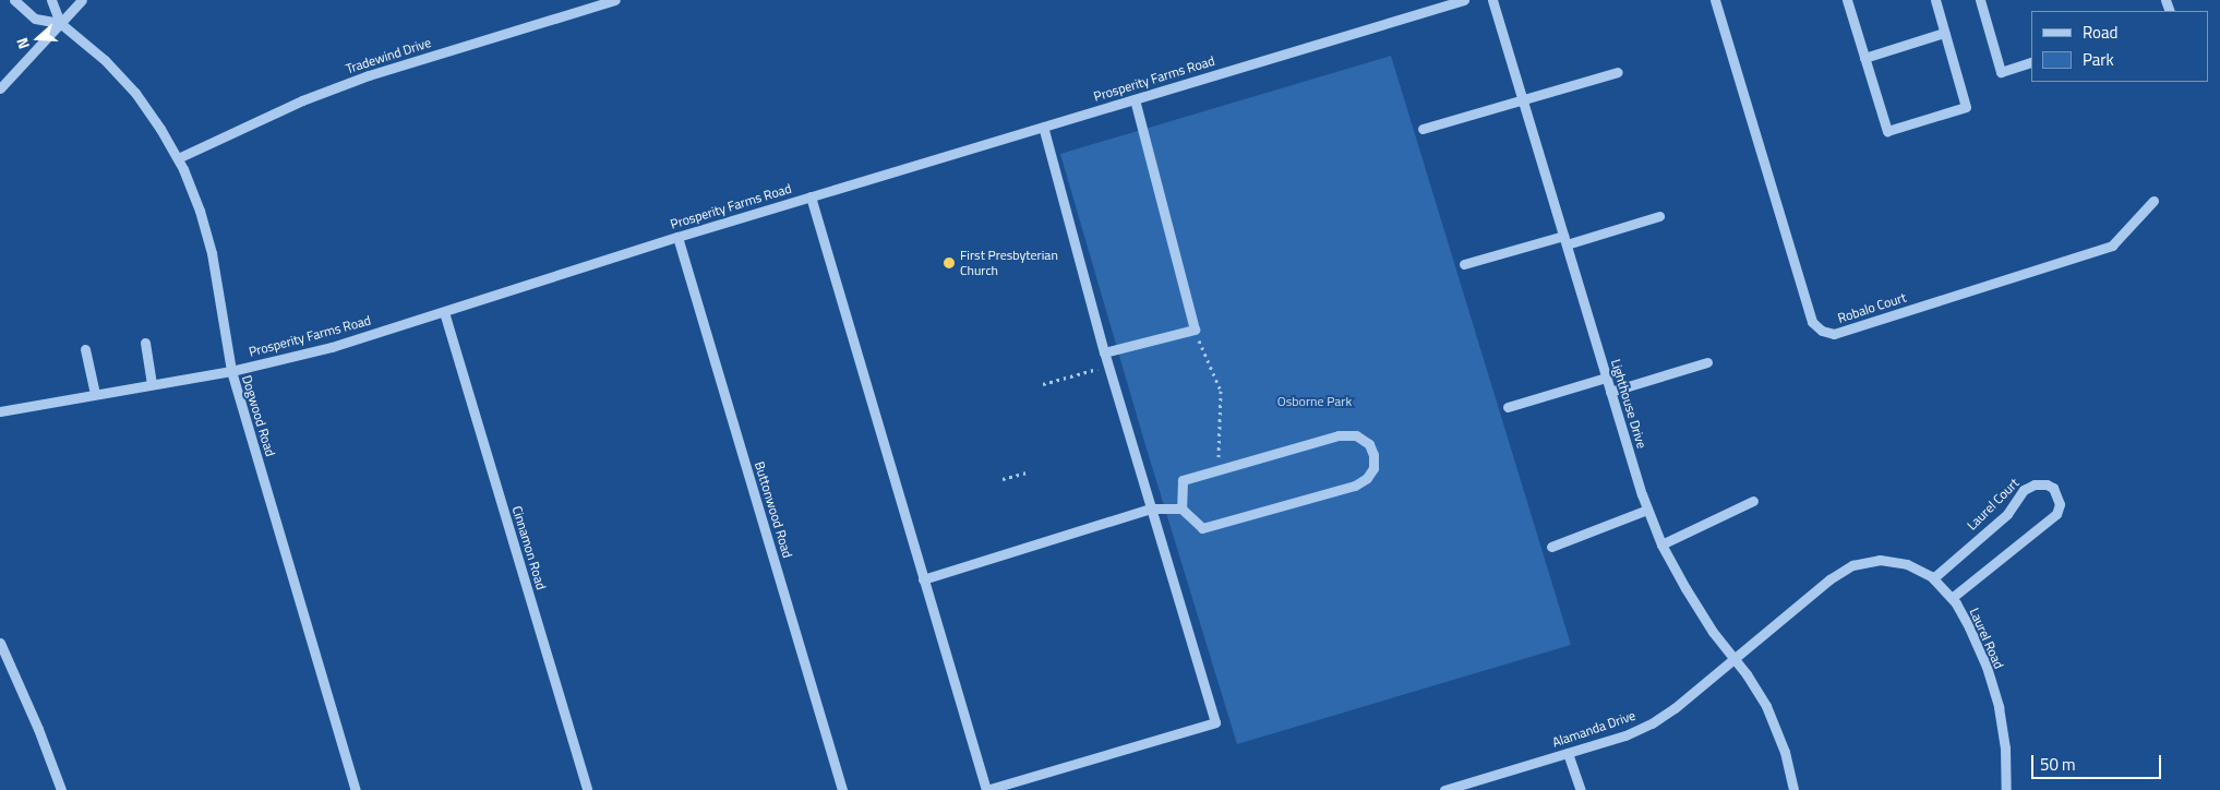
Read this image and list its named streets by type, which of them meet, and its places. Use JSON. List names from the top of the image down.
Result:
{
  "streets": {
    "street": [
      "Tradewind Drive",
      "Prosperity Farms Road",
      "Robalo Court",
      "Lighthouse Drive",
      "Dogwood Road",
      "Laurel Court",
      "Buttonwood Road",
      "Cinnamon Road",
      "Laurel Road",
      "Alamanda Drive"
    ]
  },
  "crossings": [
    ["Tradewind Drive", "Dogwood Road"],
    ["Prosperity Farms Road", "Dogwood Road"],
    ["Prosperity Farms Road", "Buttonwood Road"],
    ["Prosperity Farms Road", "Cinnamon Road"],
    ["Lighthouse Drive", "Laurel Road"],
    ["Lighthouse Drive", "Alamanda Drive"],
    ["Laurel Court", "Laurel Road"],
    ["Laurel Road", "Alamanda Drive"]
  ],
  "parks": ["Osborne Park"],
  "places": ["First Presbyterian Church"],
  "legend": ["Road", "Park"],
  "scale_bar": "50 m",
  "north": "left"
}
